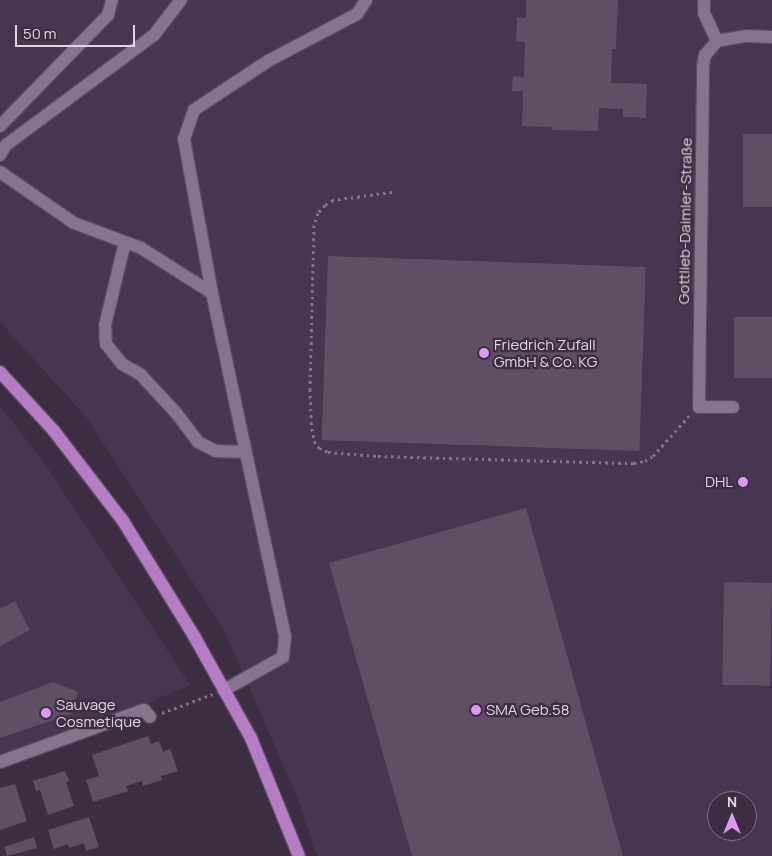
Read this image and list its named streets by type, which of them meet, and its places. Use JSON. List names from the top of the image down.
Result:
{
  "streets": {
    "street": ["Gottlieb-Daimler-Straße"]
  },
  "places": [
    "Friedrich Zufall GmbH & Co. KG",
    "DHL",
    "SMA Geb.58",
    "Sauvage Cosmetique"
  ],
  "scale_bar": "50 m",
  "north": "top"
}
